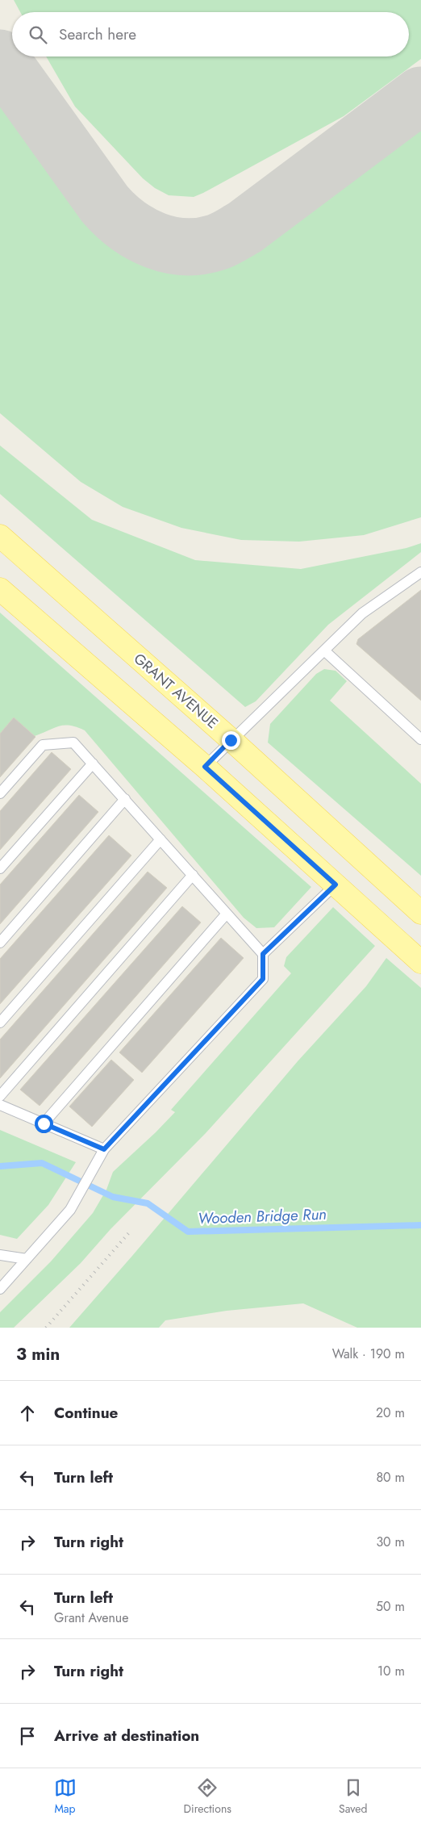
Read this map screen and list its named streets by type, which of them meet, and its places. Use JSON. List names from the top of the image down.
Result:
{
  "streets": {
    "main road": ["GRANT AVENUE"]
  },
  "water": ["Wooden Bridge Run"],
  "page": {
    "search": "Search here",
    "heading": ["3 min", "Walk · 190 m"],
    "list": [
      ["Continue", "20 m"],
      ["Turn left", "80 m"],
      ["Turn right", "30 m"],
      ["Turn left", "Grant Avenue", "50 m"],
      ["Turn right", "10 m"],
      "Arrive at destination"
    ],
    "nav": ["Map", "Directions", "Saved"]
  }
}
